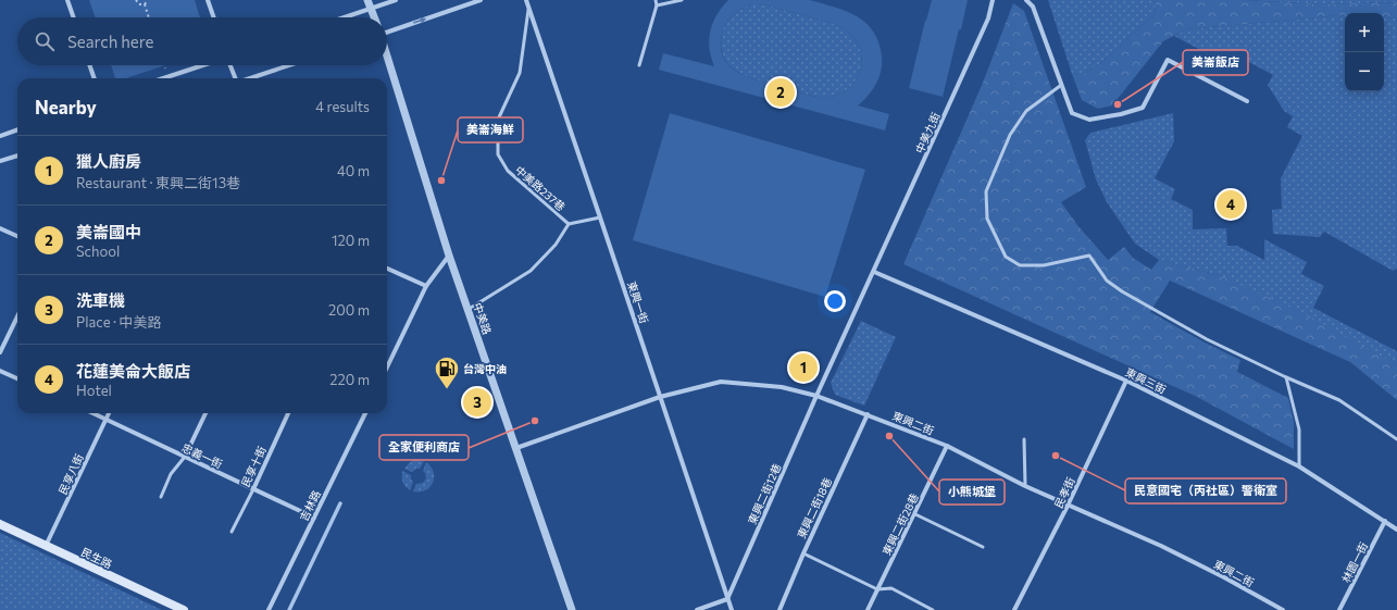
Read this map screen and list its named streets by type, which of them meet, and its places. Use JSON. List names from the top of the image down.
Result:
{
  "streets": {
    "main road": ["民生路"],
    "street": [
      "中美九街",
      "東興一街",
      "中美路",
      "東興三街",
      "東興二街",
      "忠義一街",
      "民享十街",
      "民享八街",
      "民孝街",
      "東興二街12巷",
      "吉林路",
      "東興二街18巷",
      "東興二街28巷",
      "林園一街"
    ],
    "lane": ["中美路237巷"]
  },
  "crossings": [
    ["中美九街", "東興三街"],
    ["中美九街", "東興二街"],
    ["中美九街", "東興二街12巷"],
    ["中美路237巷", "東興一街"],
    ["東興一街", "東興二街"],
    ["東興一街", "東興二街12巷"],
    ["中美路", "東興二街"],
    ["東興三街", "民孝街"],
    ["東興三街", "林園一街"],
    ["東興二街", "民孝街"],
    ["東興二街", "東興二街12巷"],
    ["東興二街", "東興二街18巷"],
    ["東興二街", "東興二街28巷"],
    ["忠義一街", "民享十街"],
    ["忠義一街", "民享八街"],
    ["忠義一街", "吉林路"],
    ["民享八街", "民生路"]
  ],
  "places": {
    "other": [
      "美崙飯店",
      "美崙海鮮",
      "全家便利商店",
      "小熊城堡",
      "民意國宅（丙社區）警衛室"
    ],
    "fuel station": ["台灣中油"]
  },
  "page": {
    "map_buttons": ["+", "−"],
    "search": "Search here",
    "pins": [
      "2",
      "4",
      "1",
      "3"
    ],
    "heading": ["Nearby", "4 results"],
    "list": [
      {
        "mark": "1",
        "name": "獵人廚房",
        "note": "Restaurant · 東興二街13巷",
        "value": "40 m"
      },
      {
        "mark": "2",
        "name": "美崙國中",
        "note": "School",
        "value": "120 m"
      },
      {
        "mark": "3",
        "name": "洗車機",
        "note": "Place · 中美路",
        "value": "200 m"
      },
      {
        "mark": "4",
        "name": "花蓮美侖大飯店",
        "note": "Hotel",
        "value": "220 m"
      }
    ]
  }
}
